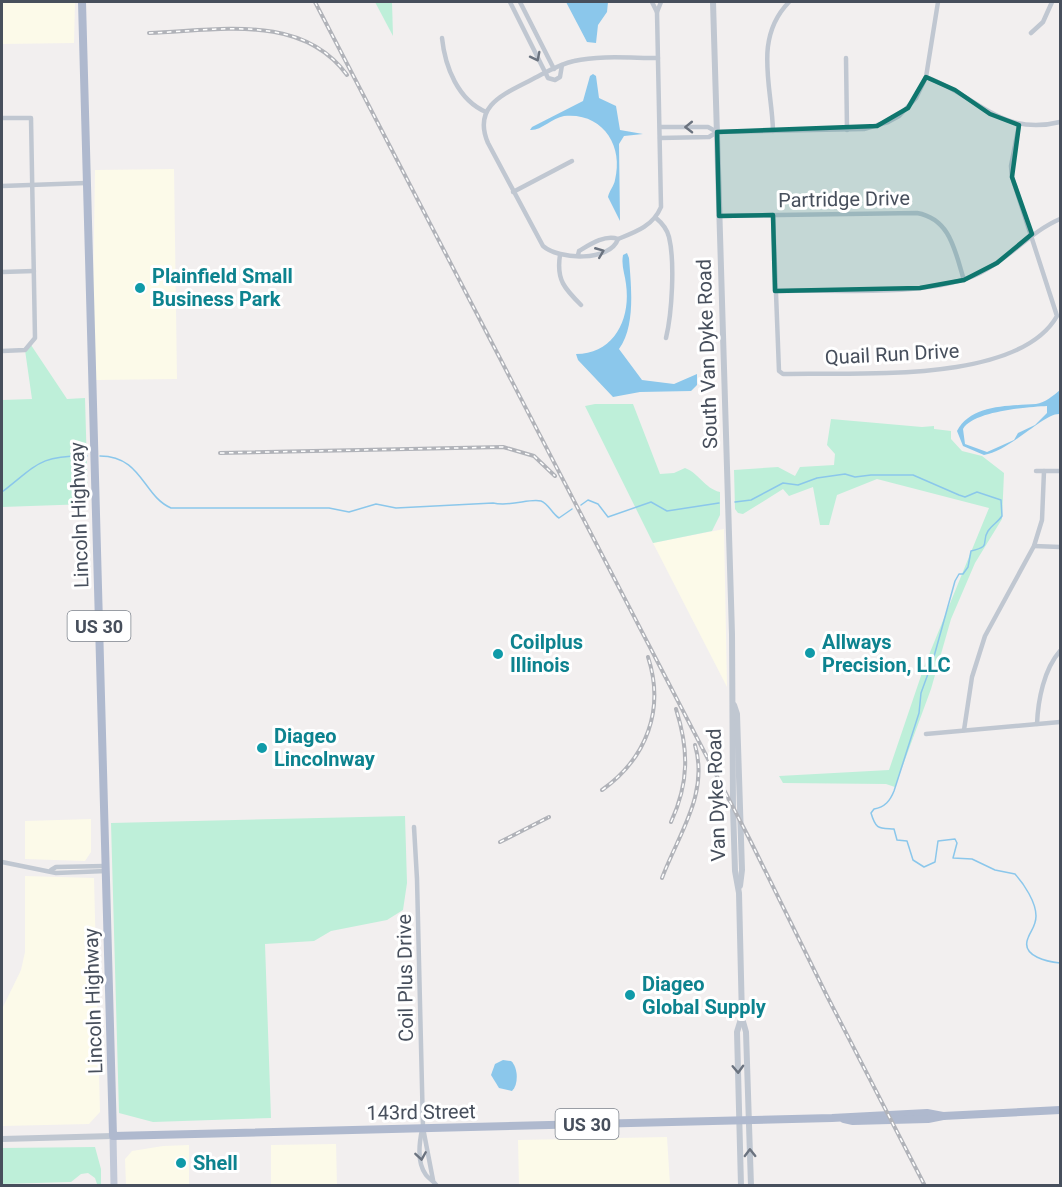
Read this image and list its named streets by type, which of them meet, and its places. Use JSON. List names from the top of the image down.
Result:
{
  "streets": {
    "main road": ["Lincoln Highway", "US 30", "143rd Street"],
    "street": [
      "Partridge Drive",
      "South Van Dyke Road",
      "Quail Run Drive",
      "Van Dyke Road",
      "Coil Plus Drive"
    ]
  },
  "crossings": [
    ["Partridge Drive", "South Van Dyke Road"],
    ["Partridge Drive", "Quail Run Drive"],
    ["South Van Dyke Road", "Van Dyke Road"],
    ["Lincoln Highway", "143rd Street"],
    ["Van Dyke Road", "143rd Street"],
    ["Coil Plus Drive", "143rd Street"]
  ],
  "places": [
    "Plainfield Small Business Park",
    "Allways Precision, LLC",
    "Coilplus Illinois",
    "Diageo Lincolnway",
    "Diageo Global Supply",
    "Shell"
  ]
}
